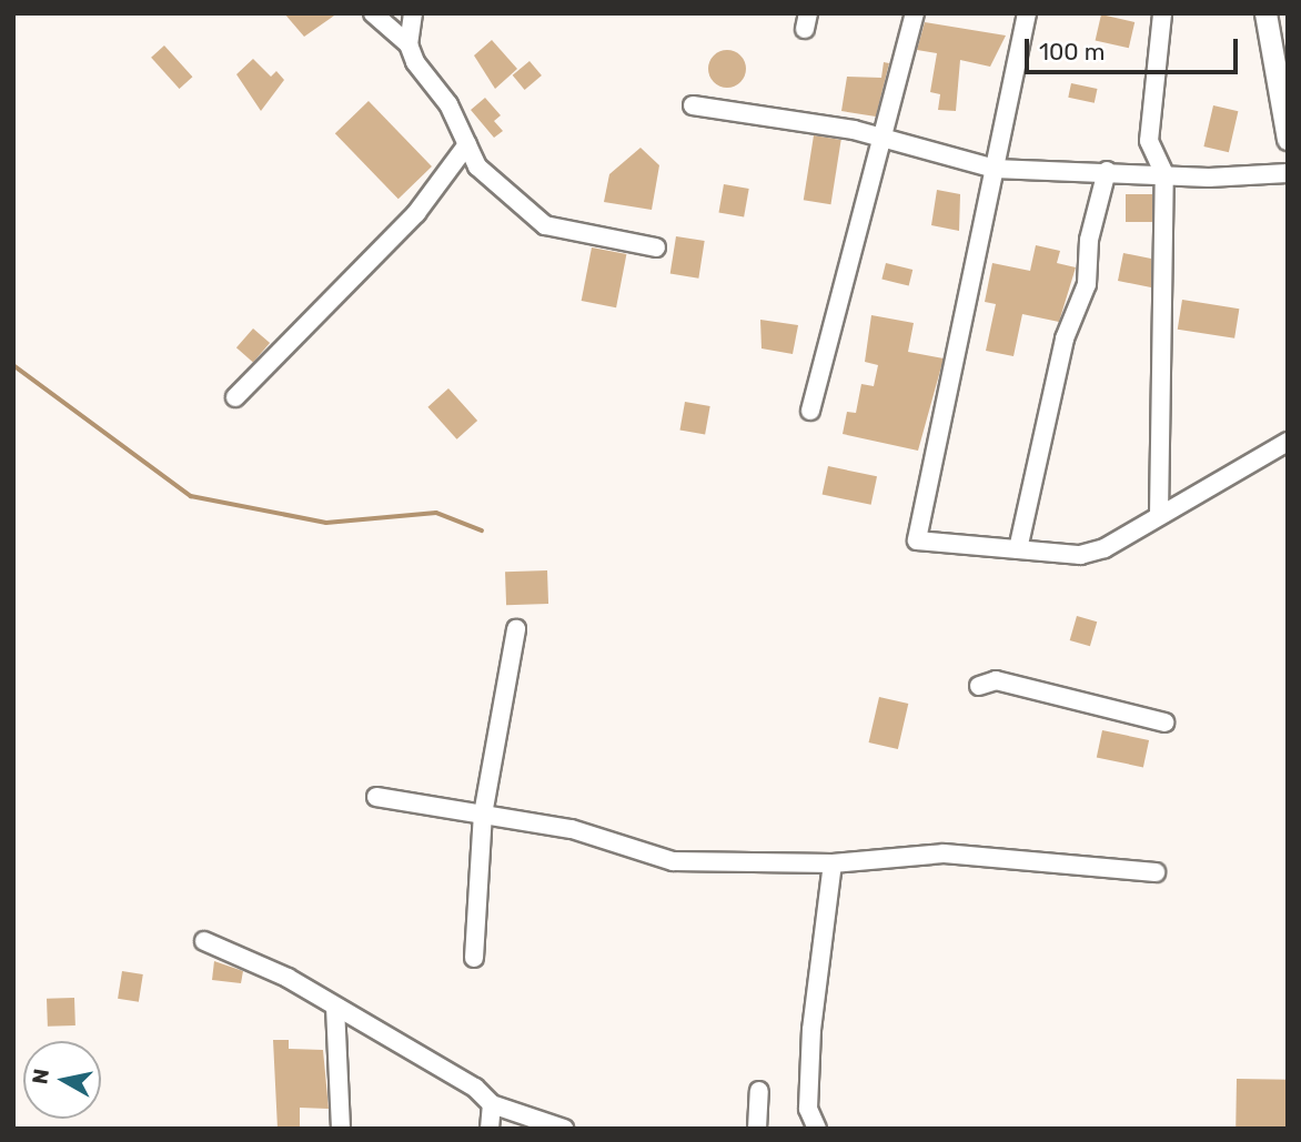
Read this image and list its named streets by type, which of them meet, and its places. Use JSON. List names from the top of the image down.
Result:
{
  "scale_bar": "100 m",
  "north": "left"
}
